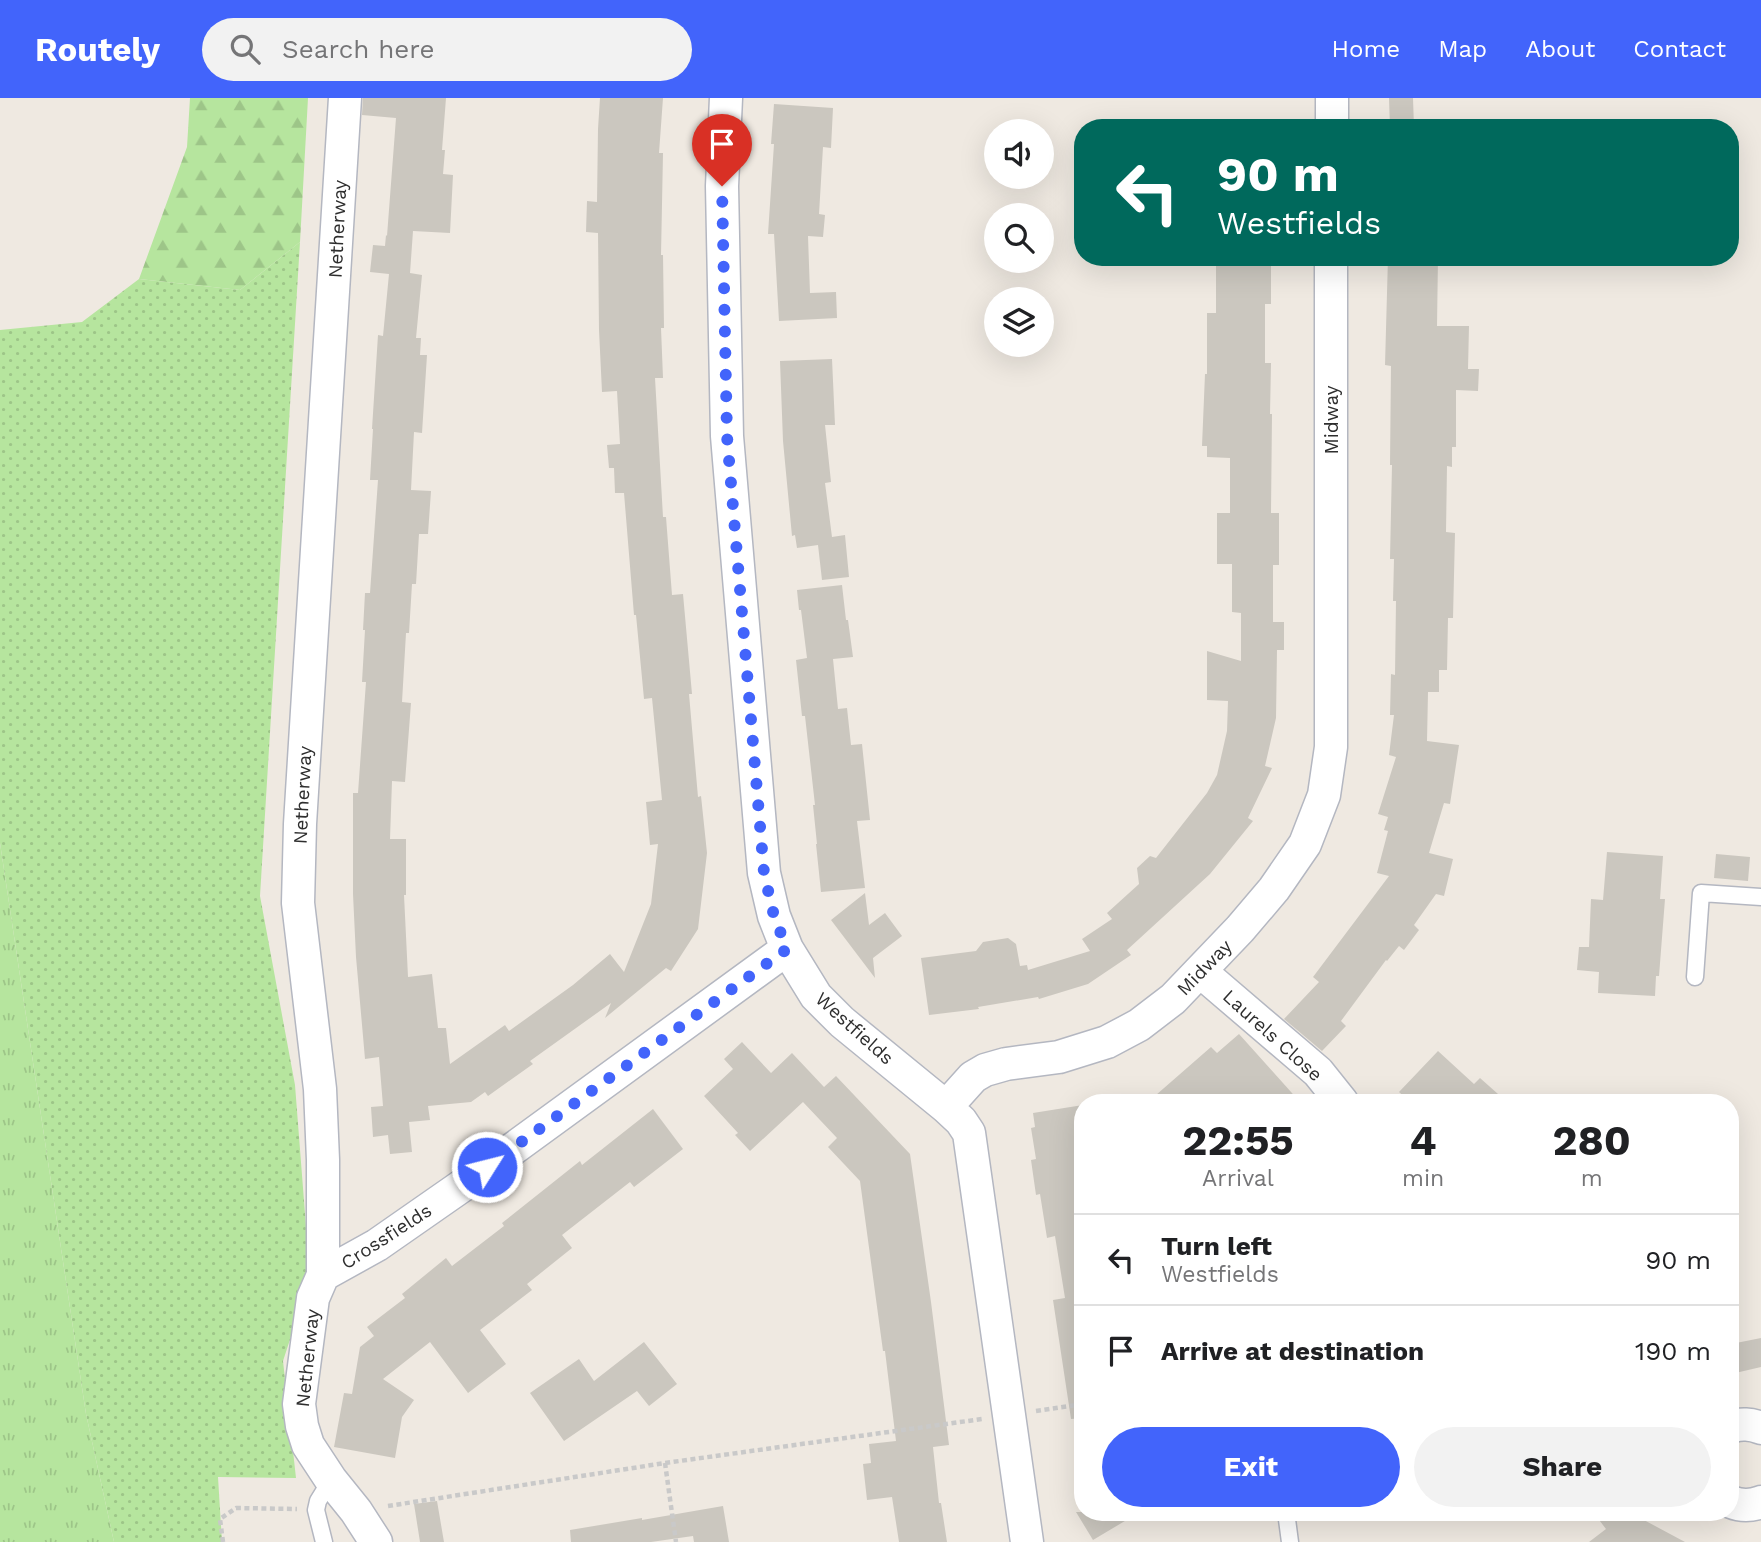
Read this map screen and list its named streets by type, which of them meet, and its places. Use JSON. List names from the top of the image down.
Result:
{
  "streets": {
    "street": [
      "Netherway",
      "Midway",
      "Westfields",
      "Laurels Close",
      "Crossfields"
    ]
  },
  "crossings": [
    ["Netherway", "Crossfields"],
    ["Midway", "Westfields"],
    ["Midway", "Laurels Close"],
    ["Westfields", "Crossfields"]
  ],
  "page": {
    "header": "Routely",
    "search": "Search here",
    "nav": [
      "Home",
      "Map",
      "About",
      "Contact"
    ],
    "turn": ["90 m", "Westfields"],
    "eta": [
      "22:55",
      "Arrival",
      "4",
      "min",
      "280",
      "m"
    ],
    "list": [
      {
        "name": "Turn left",
        "note": "Westfields",
        "value": "90 m"
      },
      {
        "name": "Arrive at destination",
        "value": "190 m"
      }
    ],
    "buttons": ["Exit", "Share"]
  }
}
